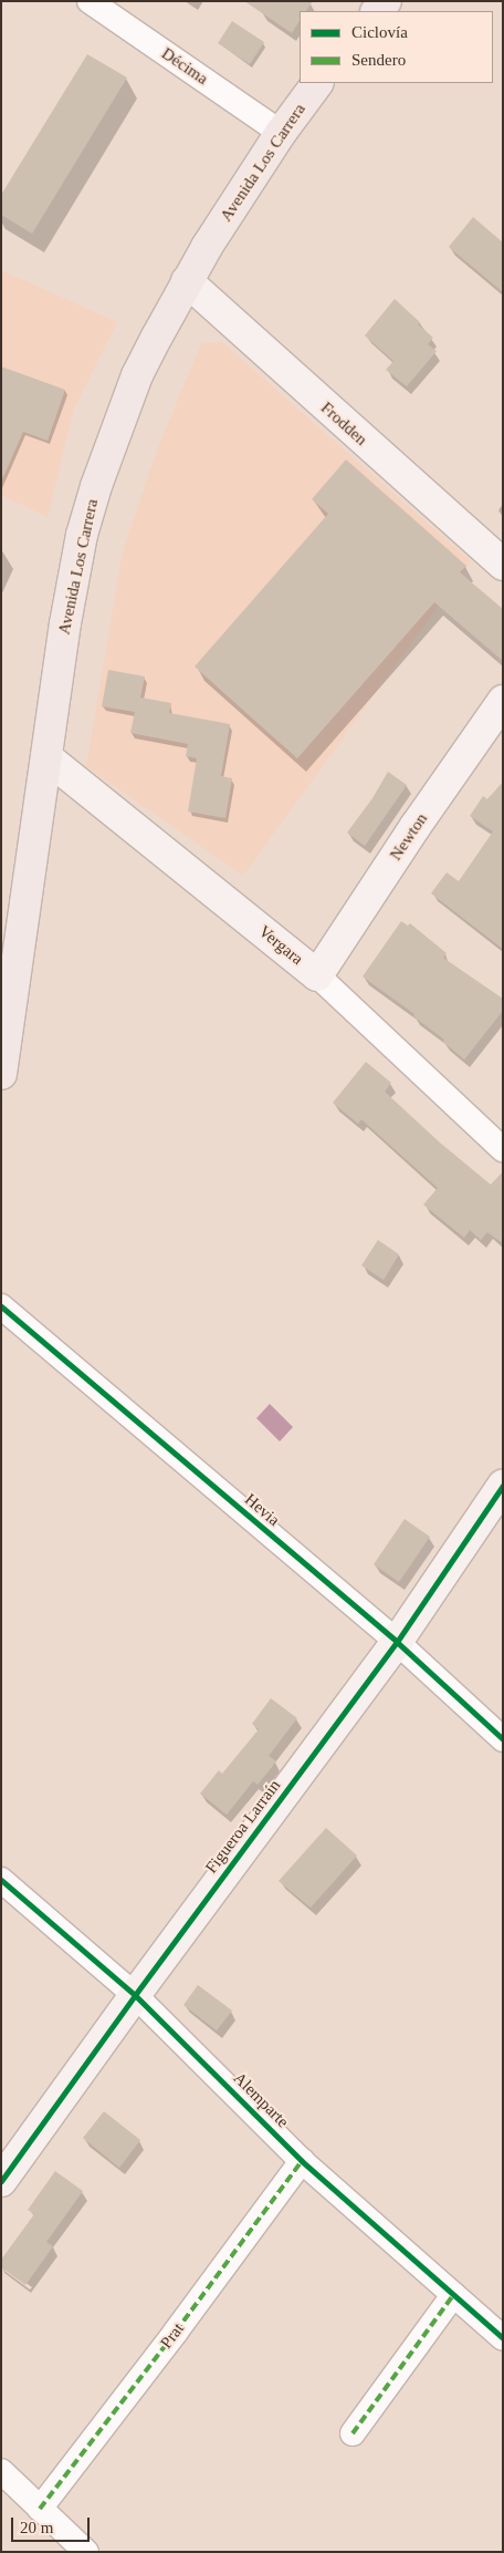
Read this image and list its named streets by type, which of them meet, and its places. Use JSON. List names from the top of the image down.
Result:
{
  "streets": {
    "main road": ["Avenida Los Carrera"],
    "street": [
      "Décima",
      "Frodden",
      "Newton",
      "Vergara",
      "Hevia",
      "Figueroa Larraín",
      "Alemparte",
      "Prat"
    ]
  },
  "crossings": [
    ["Décima", "Avenida Los Carrera"],
    ["Avenida Los Carrera", "Frodden"],
    ["Avenida Los Carrera", "Vergara"],
    ["Newton", "Vergara"],
    ["Hevia", "Figueroa Larraín"],
    ["Figueroa Larraín", "Alemparte"],
    ["Alemparte", "Prat"]
  ],
  "legend": ["Ciclovía", "Sendero"],
  "scale_bar": "20 m"
}
